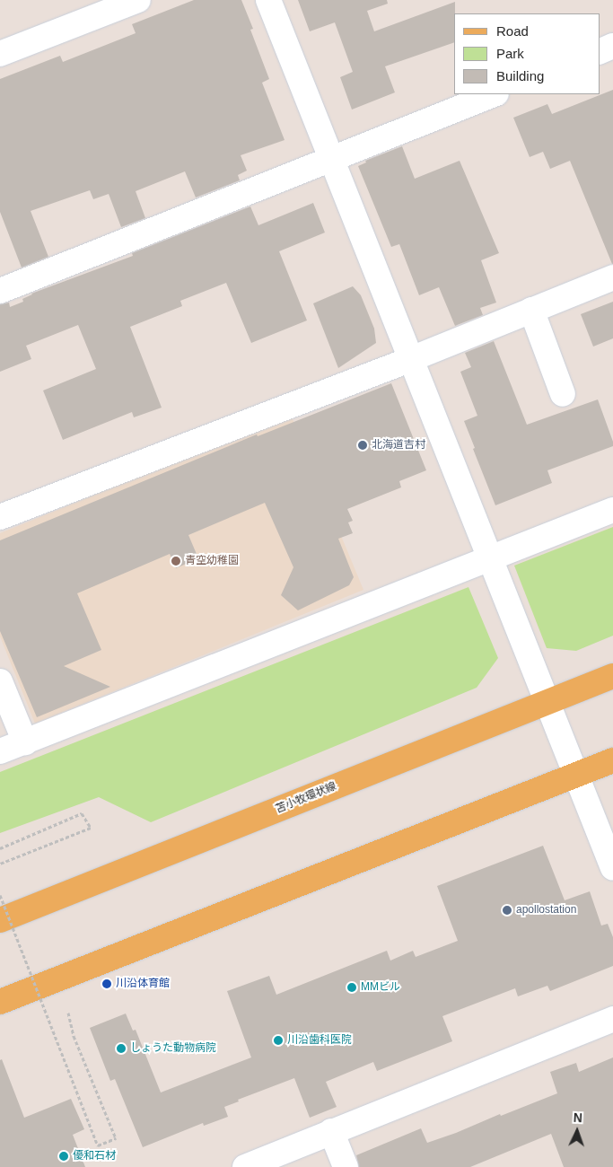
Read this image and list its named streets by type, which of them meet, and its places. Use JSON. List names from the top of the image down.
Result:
{
  "streets": {
    "main road": ["苫小牧環状線"]
  },
  "places": [
    "北海道吉村",
    "青空幼稚園",
    "apollostation",
    "川沿体育館",
    "MMビル",
    "川沿歯科医院",
    "しょうた動物病院",
    "優和石材"
  ],
  "legend": ["Road", "Park", "Building"],
  "north": "top"
}
